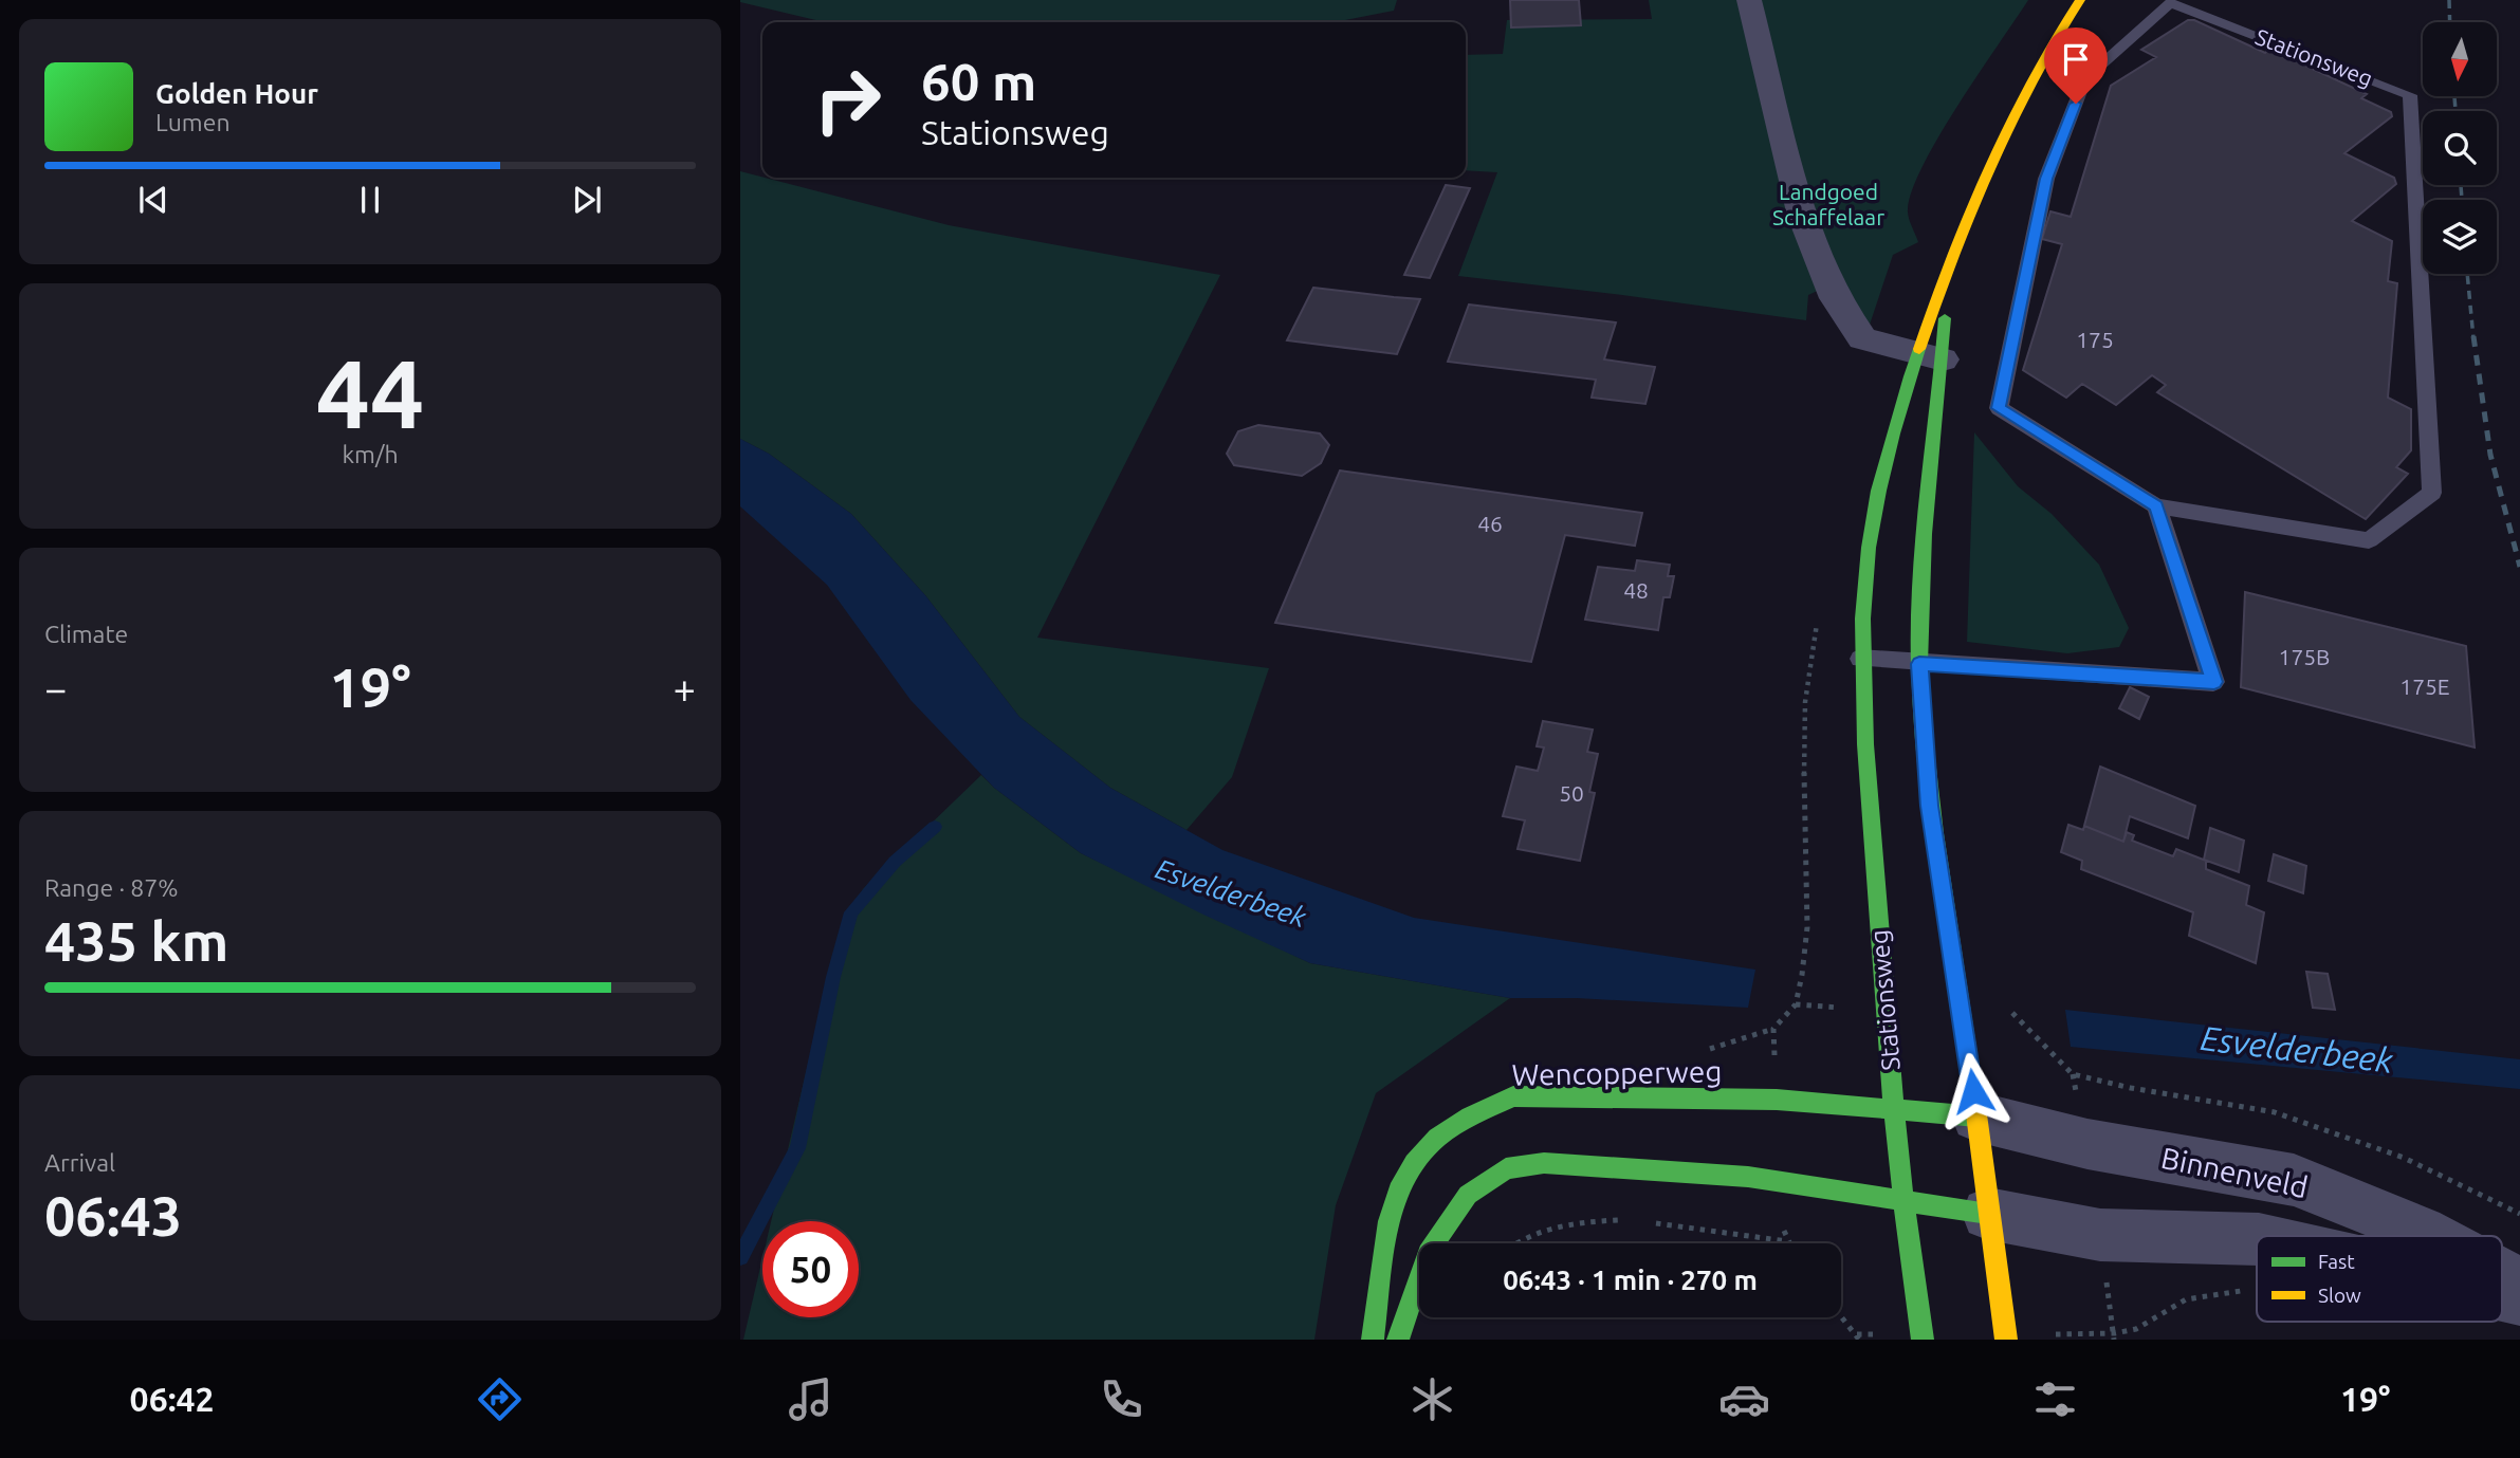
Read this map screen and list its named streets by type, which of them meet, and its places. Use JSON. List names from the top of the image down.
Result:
{
  "streets": {
    "main road": ["Stationsweg", "Wencopperweg"],
    "street": ["Binnenveld"]
  },
  "crossings": [
    ["Stationsweg", "Wencopperweg"],
    ["Stationsweg", "Binnenveld"],
    ["Wencopperweg", "Binnenveld"]
  ],
  "water": ["Esvelderbeek"],
  "parks": ["Landgoed Schaffelaar"],
  "house_numbers": [
    "175",
    "46",
    "48",
    "175B",
    "175E",
    "50"
  ],
  "legend": ["Fast", "Slow"],
  "north": "bottom",
  "page": {
    "turn": ["60 m", "Stationsweg"],
    "song": ["Golden Hour", "Lumen"],
    "tile": [
      ["44", "km/h"],
      "Climate",
      ["Range · 87%", "435 km"],
      ["Arrival", "06:43"]
    ],
    "heat": ["−", "19°", "+"],
    "limit": "50",
    "trip": "06:43 · 1 min · 270 m",
    "tabs": ["06:42", "19°"]
  }
}
